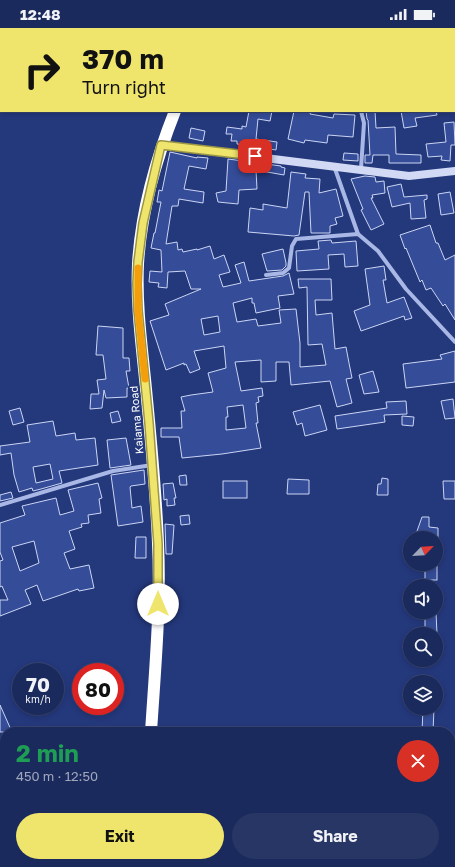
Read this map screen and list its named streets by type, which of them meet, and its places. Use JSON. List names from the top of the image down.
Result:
{
  "streets": {
    "highway": ["Kaiama Road"]
  },
  "north": "top right",
  "page": {
    "status": "12:48",
    "turn": ["370 m", "Turn right"],
    "speed": "70 km/h",
    "limit": "80",
    "heading": ["2 min", "450 m · 12:50"],
    "buttons": ["Exit", "Share"]
  }
}
